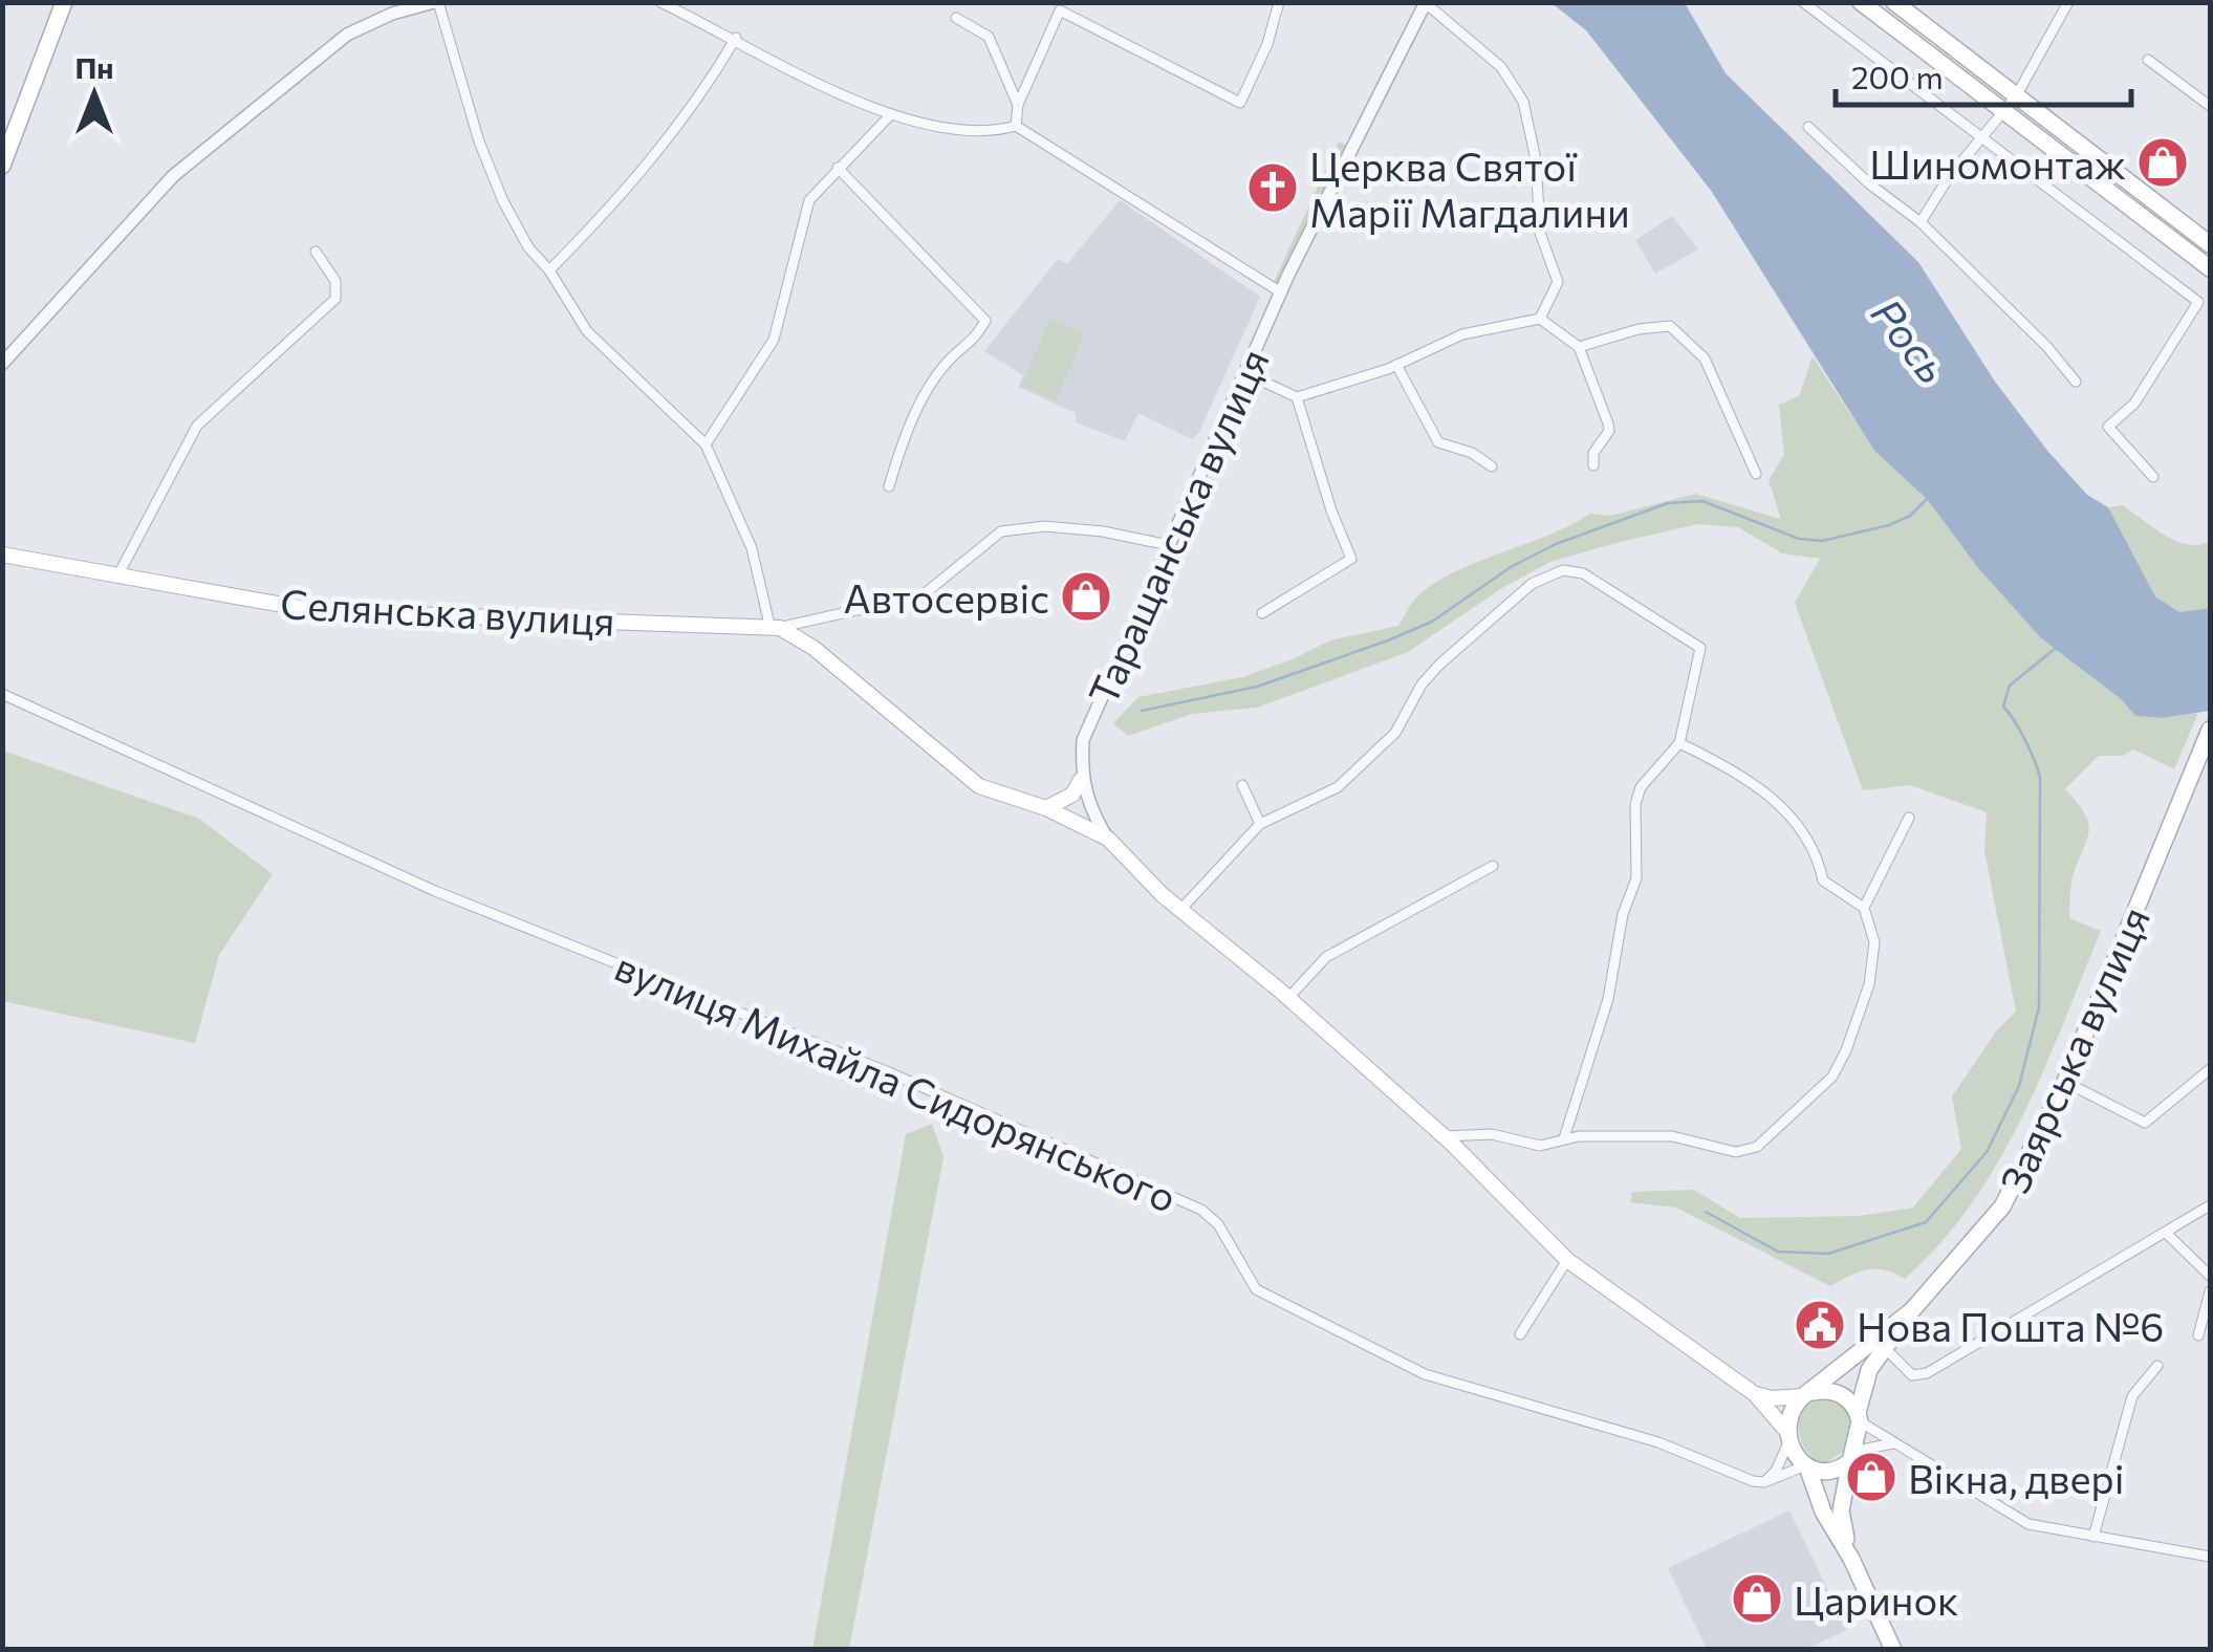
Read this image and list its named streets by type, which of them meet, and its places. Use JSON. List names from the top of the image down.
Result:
{
  "streets": {
    "main road": ["Селянська вулиця", "Заярська вулиця"],
    "street": ["Таращанська вулиця", "вулиця Михайла Сидорянського"]
  },
  "crossings": [
    ["Таращанська вулиця", "Селянська вулиця"]
  ],
  "water": ["Рось"],
  "places": {
    "shop": [
      "Шиномонтаж",
      "Автосервіс",
      "Вікна, двері",
      "Царинок"
    ],
    "church": ["Церква Святої Марії Магдалини"],
    "public building": ["Нова Пошта №6"]
  },
  "scale_bar": "200 m",
  "north": "top"
}
